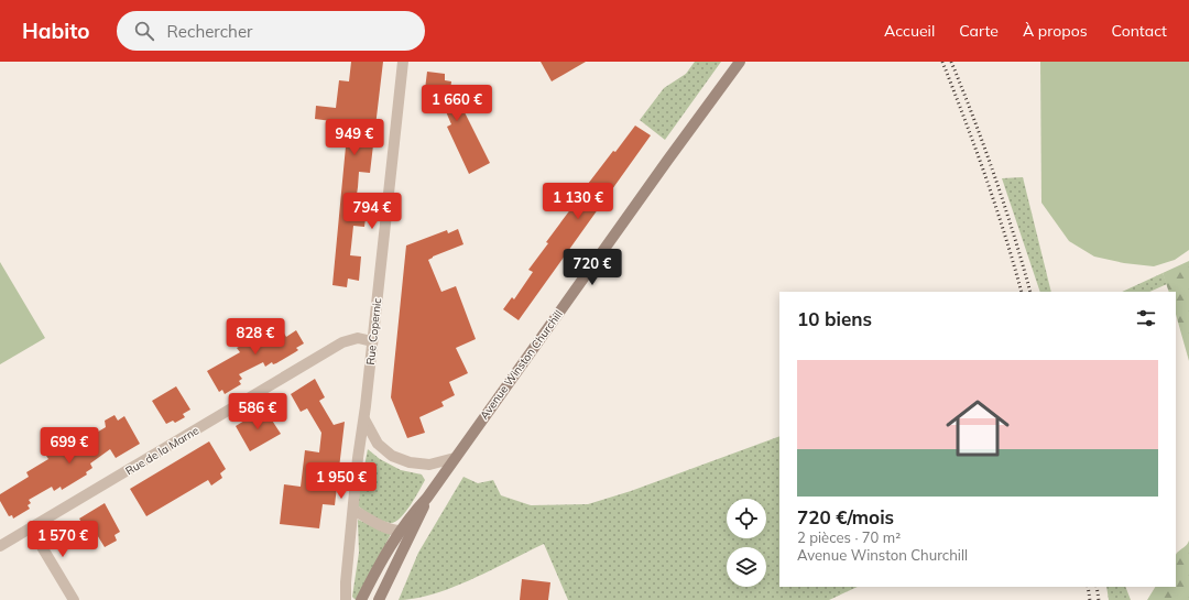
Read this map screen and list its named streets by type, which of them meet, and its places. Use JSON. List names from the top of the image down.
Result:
{
  "streets": {
    "main road": ["Avenue Winston Churchill"],
    "street": ["Rue Copernic", "Rue de la Marne"]
  },
  "crossings": [
    ["Rue Copernic", "Rue de la Marne"]
  ],
  "page": {
    "header": "Habito",
    "search": "Rechercher",
    "nav": [
      "Accueil",
      "Carte",
      "À propos",
      "Contact"
    ],
    "price": [
      "1 660 €",
      "949 €",
      "1 130 €",
      "794 €",
      "720 €",
      "828 €",
      "586 €",
      "699 €",
      "1 950 €",
      "1 570 €"
    ],
    "heading": "10 biens",
    "list": [
      {
        "name": "720 €/mois",
        "note": "2 pièces · 70 m² · Avenue Winston Churchill"
      }
    ]
  }
}
